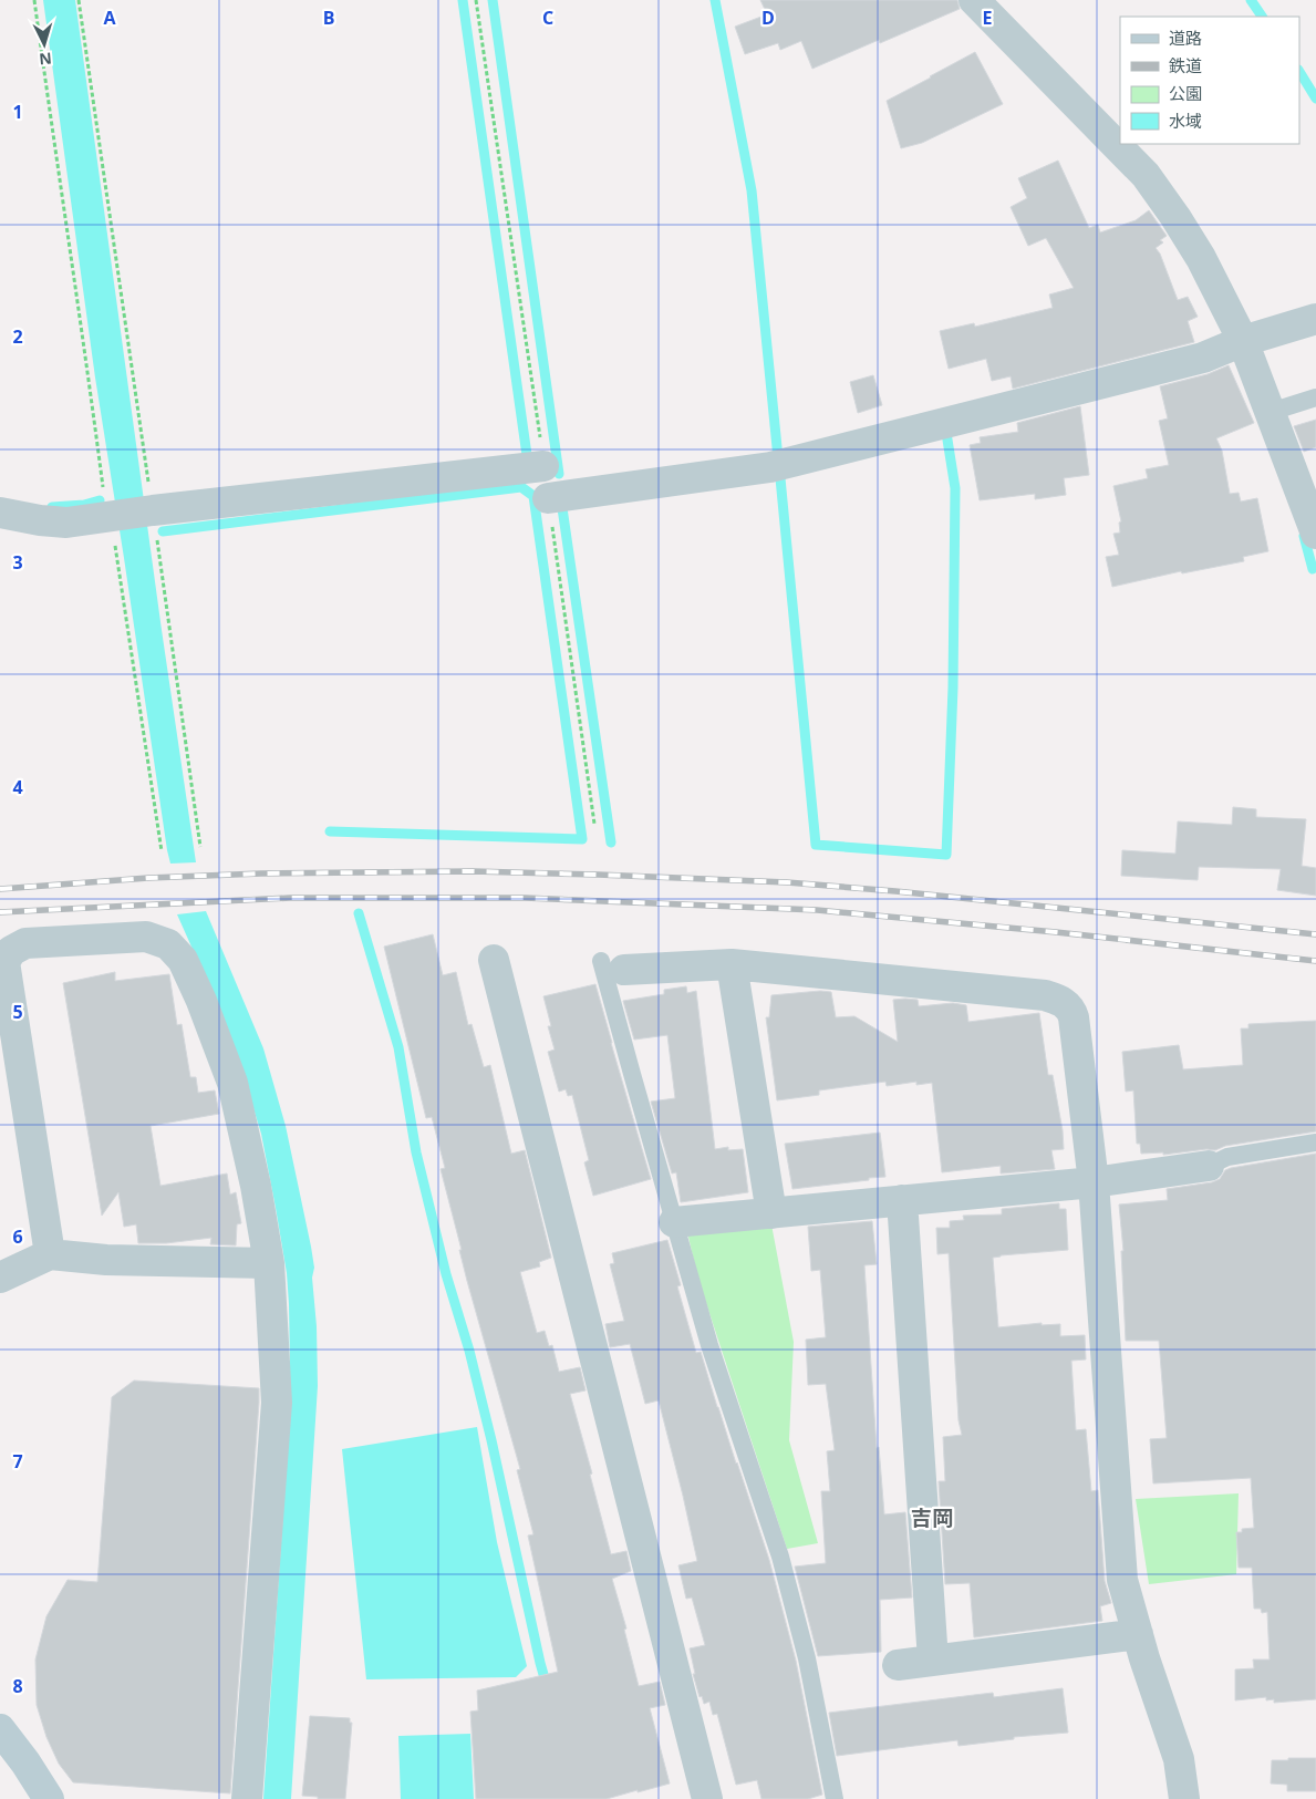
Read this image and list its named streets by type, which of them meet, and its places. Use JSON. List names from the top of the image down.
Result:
{
  "districts": ["吉岡"],
  "legend": [
    "道路",
    "鉄道",
    "公園",
    "水域"
  ],
  "north": "bottom",
  "grid": {
    "columns": [
      "A",
      "B",
      "C",
      "D",
      "E"
    ],
    "rows": [
      "1",
      "2",
      "3",
      "4",
      "5",
      "6",
      "7",
      "8"
    ]
  }
}
